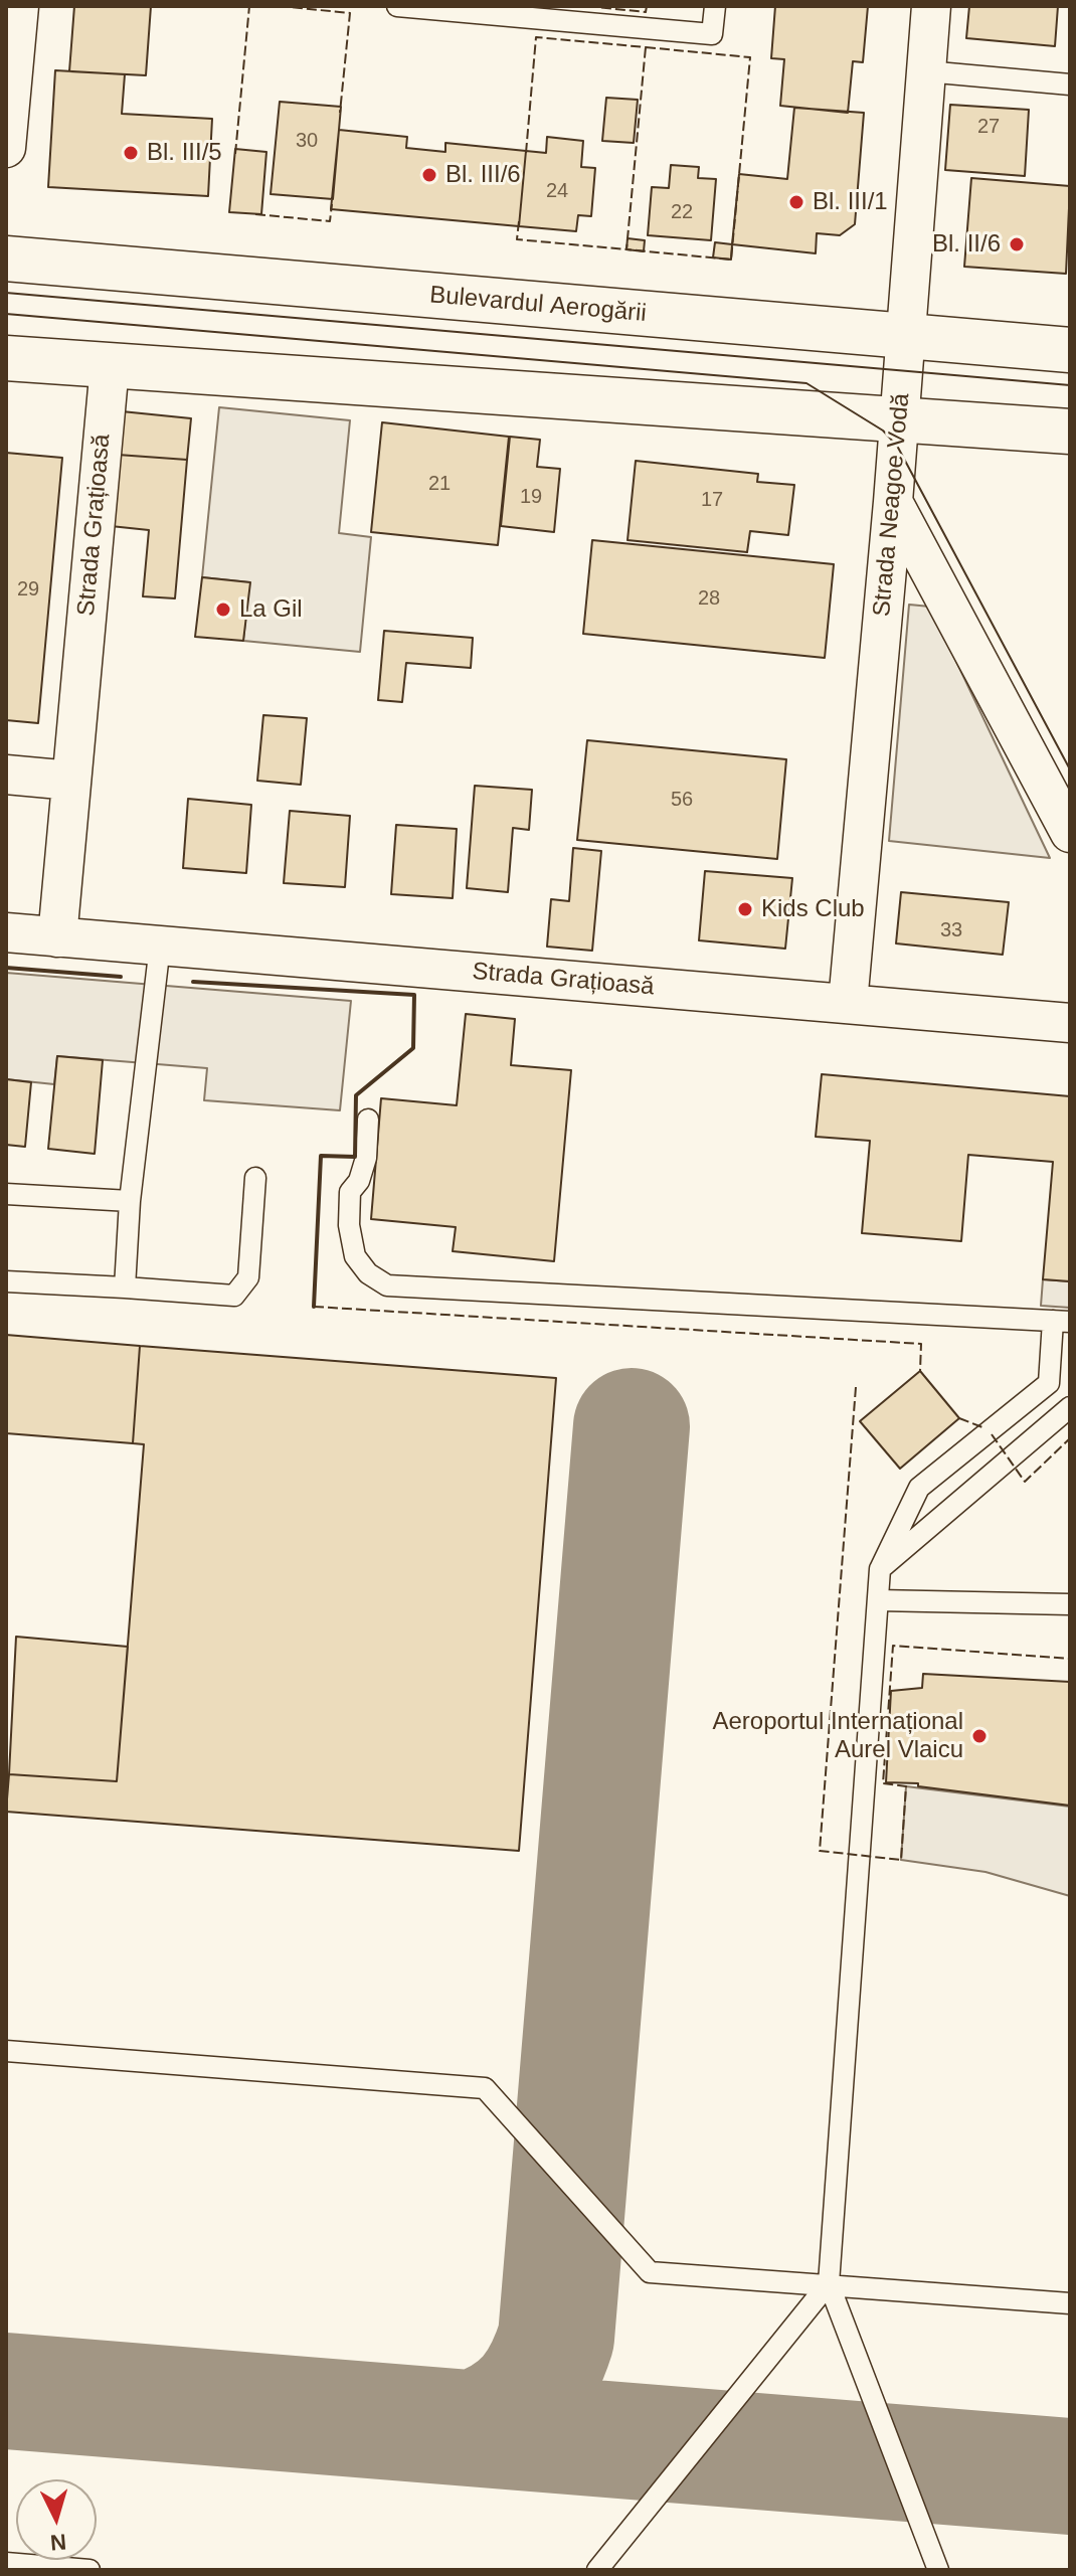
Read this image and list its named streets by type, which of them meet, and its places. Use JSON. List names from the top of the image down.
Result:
{
  "streets": {
    "main road": ["Bulevardul Aerogării"],
    "street": ["Strada Neagoe Vodă", "Strada Grațioasă"]
  },
  "crossings": [
    ["Bulevardul Aerogării", "Strada Neagoe Vodă"],
    ["Strada Neagoe Vodă", "Strada Grațioasă"]
  ],
  "places": [
    "Bl. III/5",
    "Bl. III/6",
    "Bl. III/1",
    "Bl. II/6",
    "La Gil",
    "Kids Club",
    "Aeroportul Internațional Aurel Vlaicu"
  ],
  "house_numbers": [
    "27",
    "30",
    "24",
    "22",
    "21",
    "19",
    "17",
    "29",
    "28",
    "56",
    "33"
  ],
  "north": "bottom"
}
